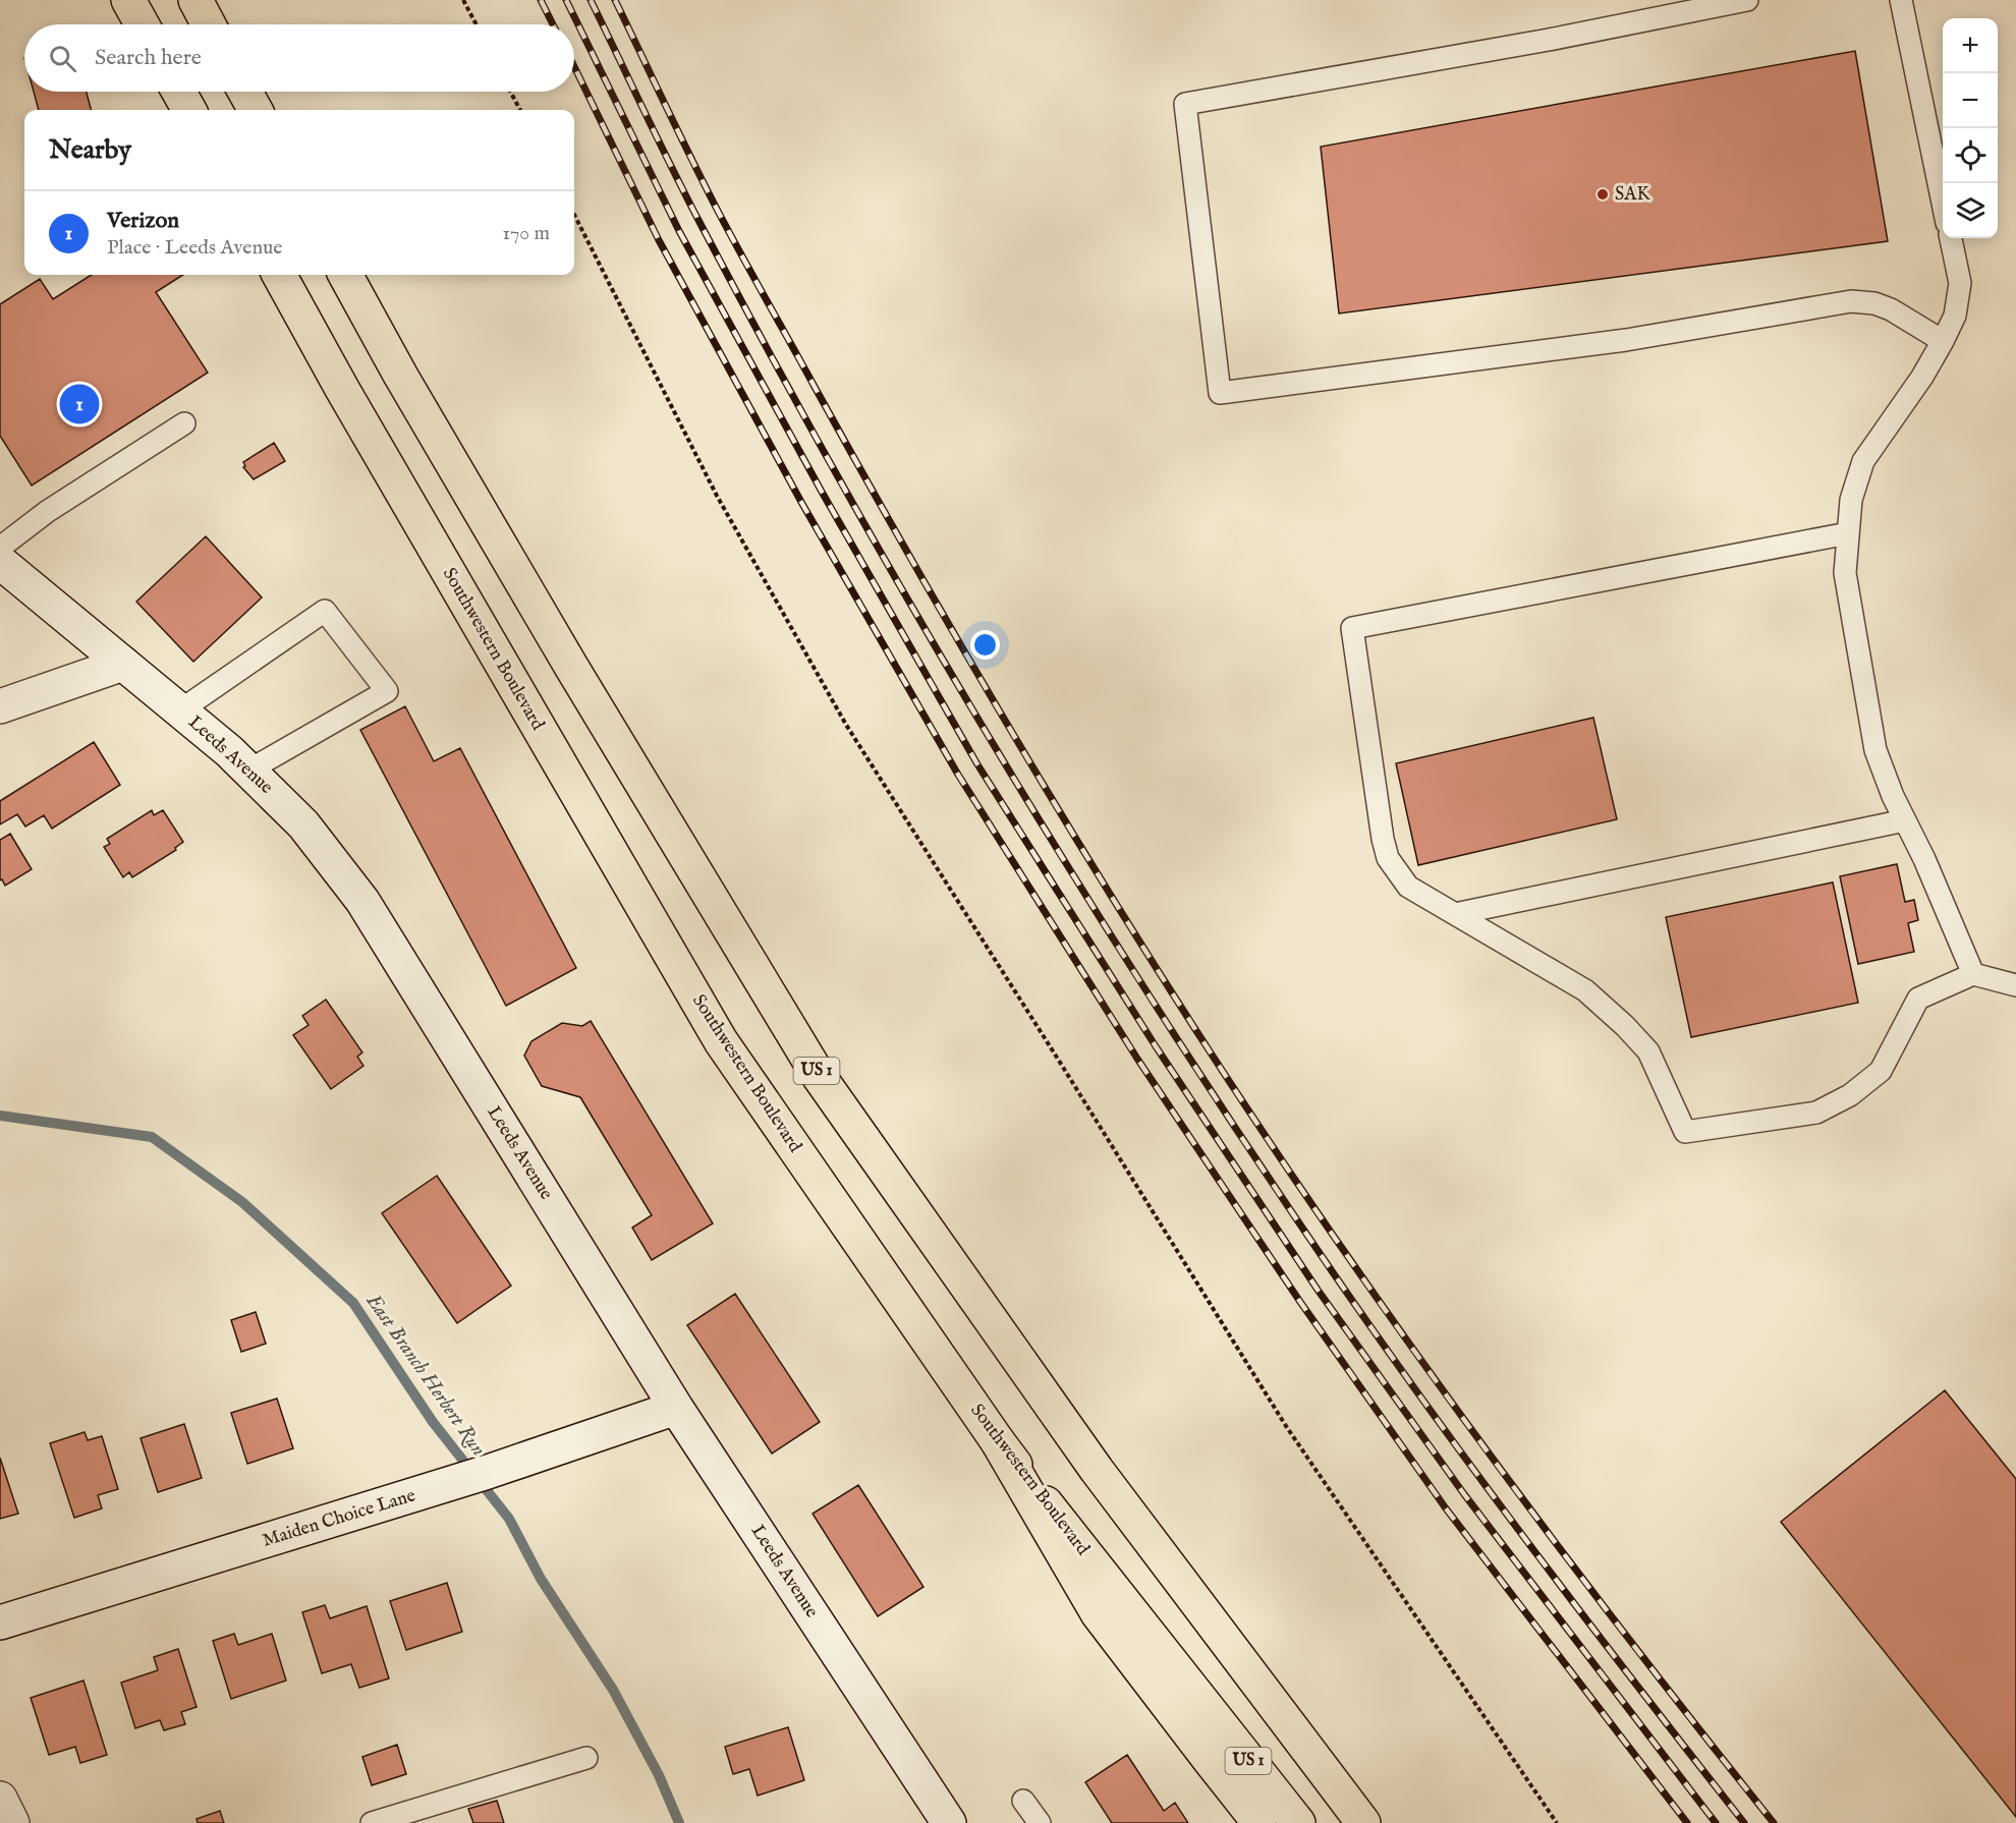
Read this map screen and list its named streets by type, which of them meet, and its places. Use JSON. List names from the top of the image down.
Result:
{
  "streets": {
    "main road": ["Southwestern Boulevard", "US 1"],
    "street": ["Leeds Avenue", "Maiden Choice Lane"]
  },
  "crossings": [
    ["Leeds Avenue", "Maiden Choice Lane"]
  ],
  "water": ["East Branch Herbert Run"],
  "places": ["SAK"],
  "page": {
    "map_buttons": ["+", "−"],
    "search": "Search here",
    "heading": "Nearby",
    "list": [
      {
        "mark": "1",
        "name": "Verizon",
        "note": "Place · Leeds Avenue",
        "value": "170 m"
      }
    ],
    "pins": "1"
  }
}
